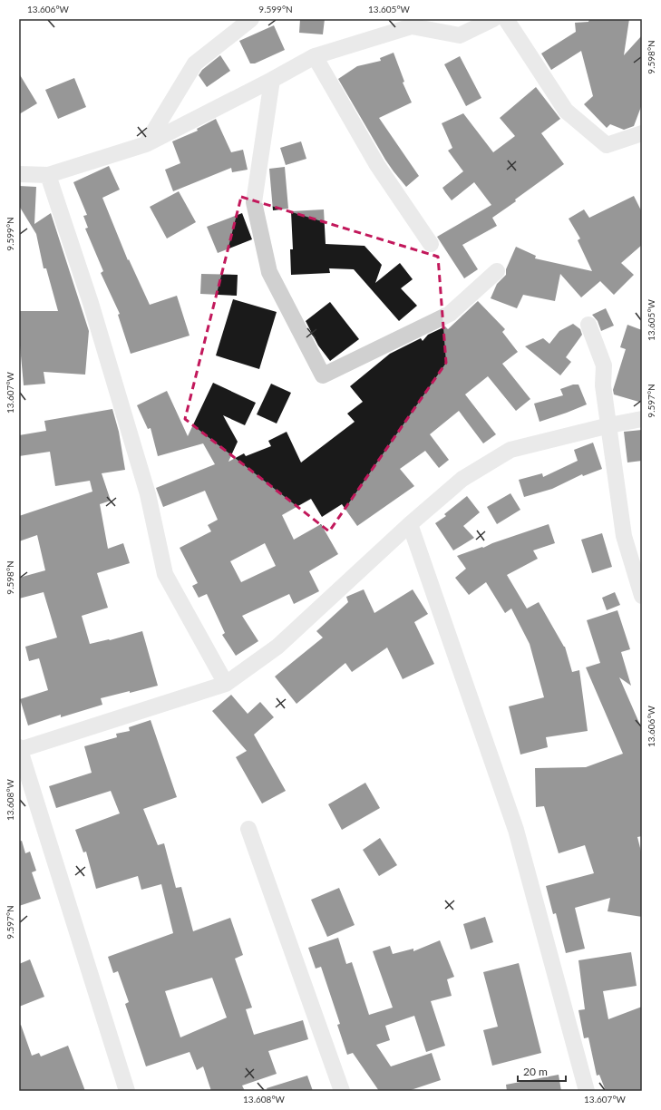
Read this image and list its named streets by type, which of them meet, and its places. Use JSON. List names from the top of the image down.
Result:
{
  "scale_bar": "20 m",
  "coordinates": [
    "13.606°W",
    "9.599°N",
    "13.605°W",
    "9.598°N",
    "13.607°W",
    "9.597°N",
    "13.608°W"
  ]
}
